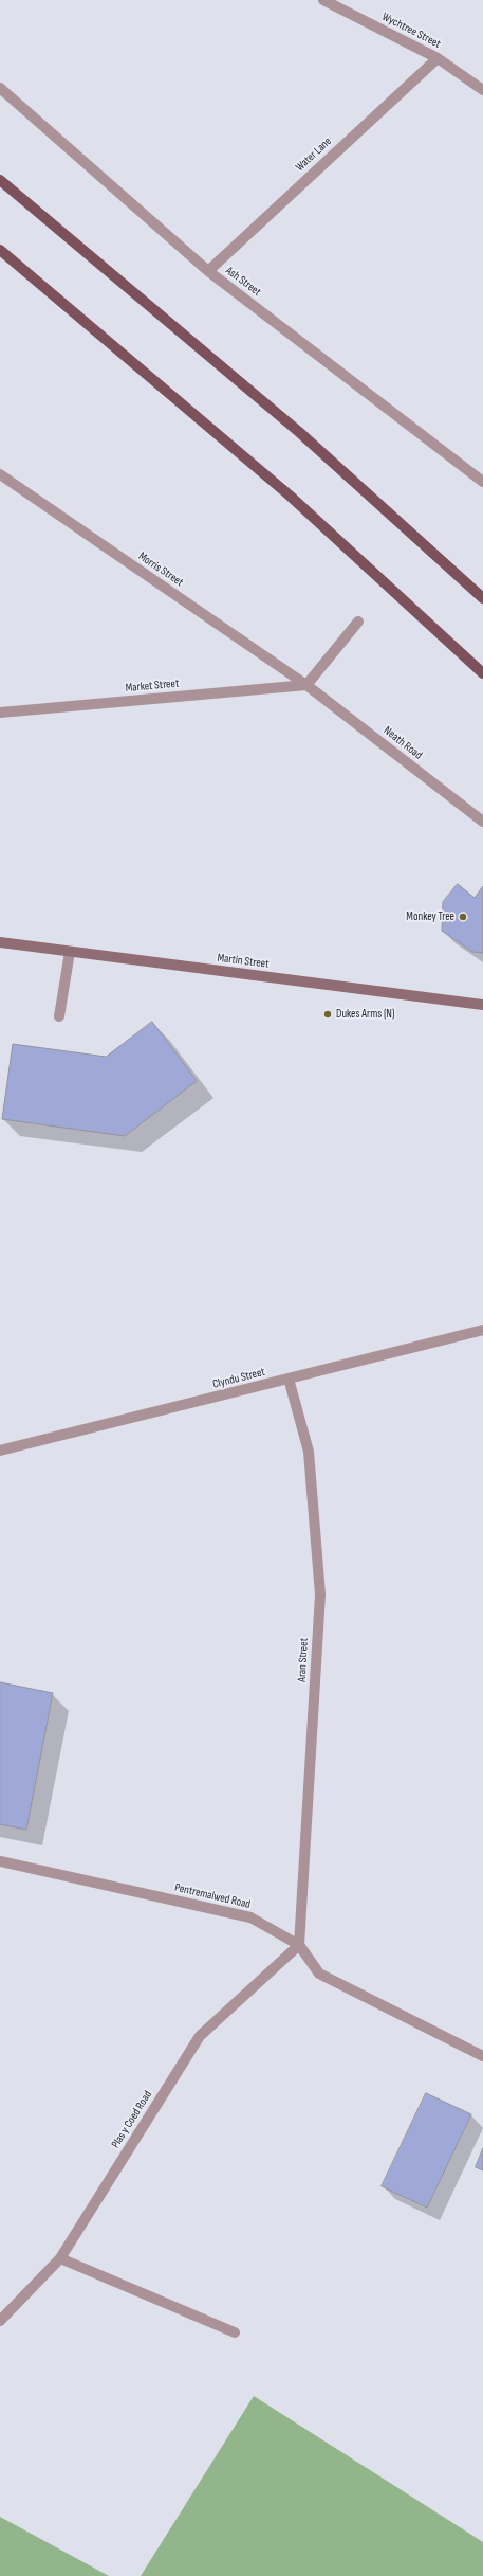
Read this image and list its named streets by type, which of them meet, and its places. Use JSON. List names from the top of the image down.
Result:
{
  "streets": {
    "main road": ["Martin Street"],
    "street": [
      "Wychtree Street",
      "Water Lane",
      "Ash Street",
      "Morris Street",
      "Market Street",
      "Neath Road",
      "Clyndu Street",
      "Aran Street",
      "Pentremalwed Road",
      "Plas y Coed Road"
    ]
  },
  "crossings": [
    ["Wychtree Street", "Water Lane"],
    ["Water Lane", "Ash Street"],
    ["Morris Street", "Market Street"],
    ["Morris Street", "Neath Road"],
    ["Market Street", "Neath Road"],
    ["Clyndu Street", "Aran Street"],
    ["Aran Street", "Pentremalwed Road"],
    ["Aran Street", "Plas y Coed Road"],
    ["Pentremalwed Road", "Plas y Coed Road"]
  ],
  "places": ["Monkey Tree", "Dukes Arms (N)"]
}
